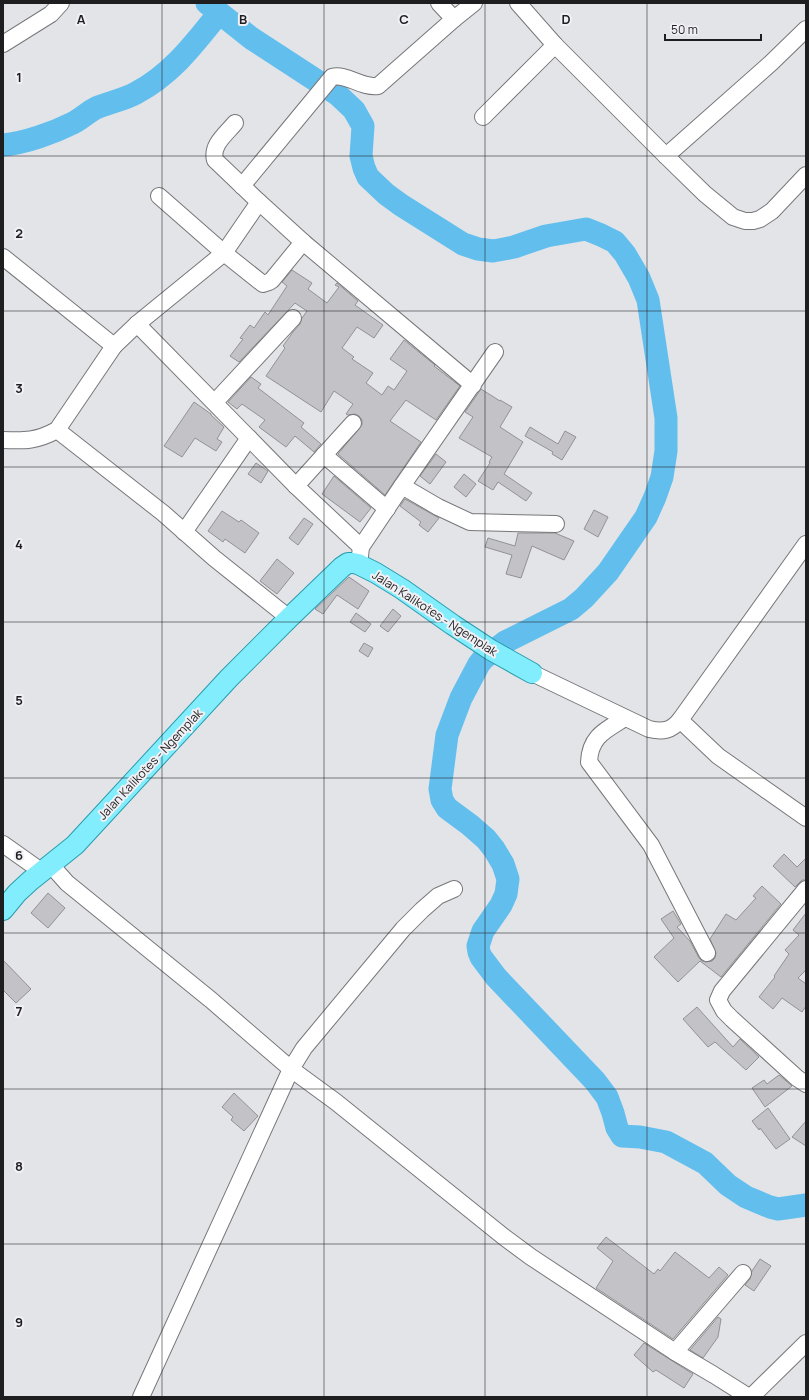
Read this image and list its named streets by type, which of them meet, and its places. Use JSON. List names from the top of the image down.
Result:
{
  "streets": {
    "main road": ["Jalan Kalikotes - Ngemplak"]
  },
  "scale_bar": "50 m",
  "grid": {
    "columns": [
      "A",
      "B",
      "C",
      "D"
    ],
    "rows": [
      "1",
      "2",
      "3",
      "4",
      "5",
      "6",
      "7",
      "8",
      "9"
    ]
  }
}
